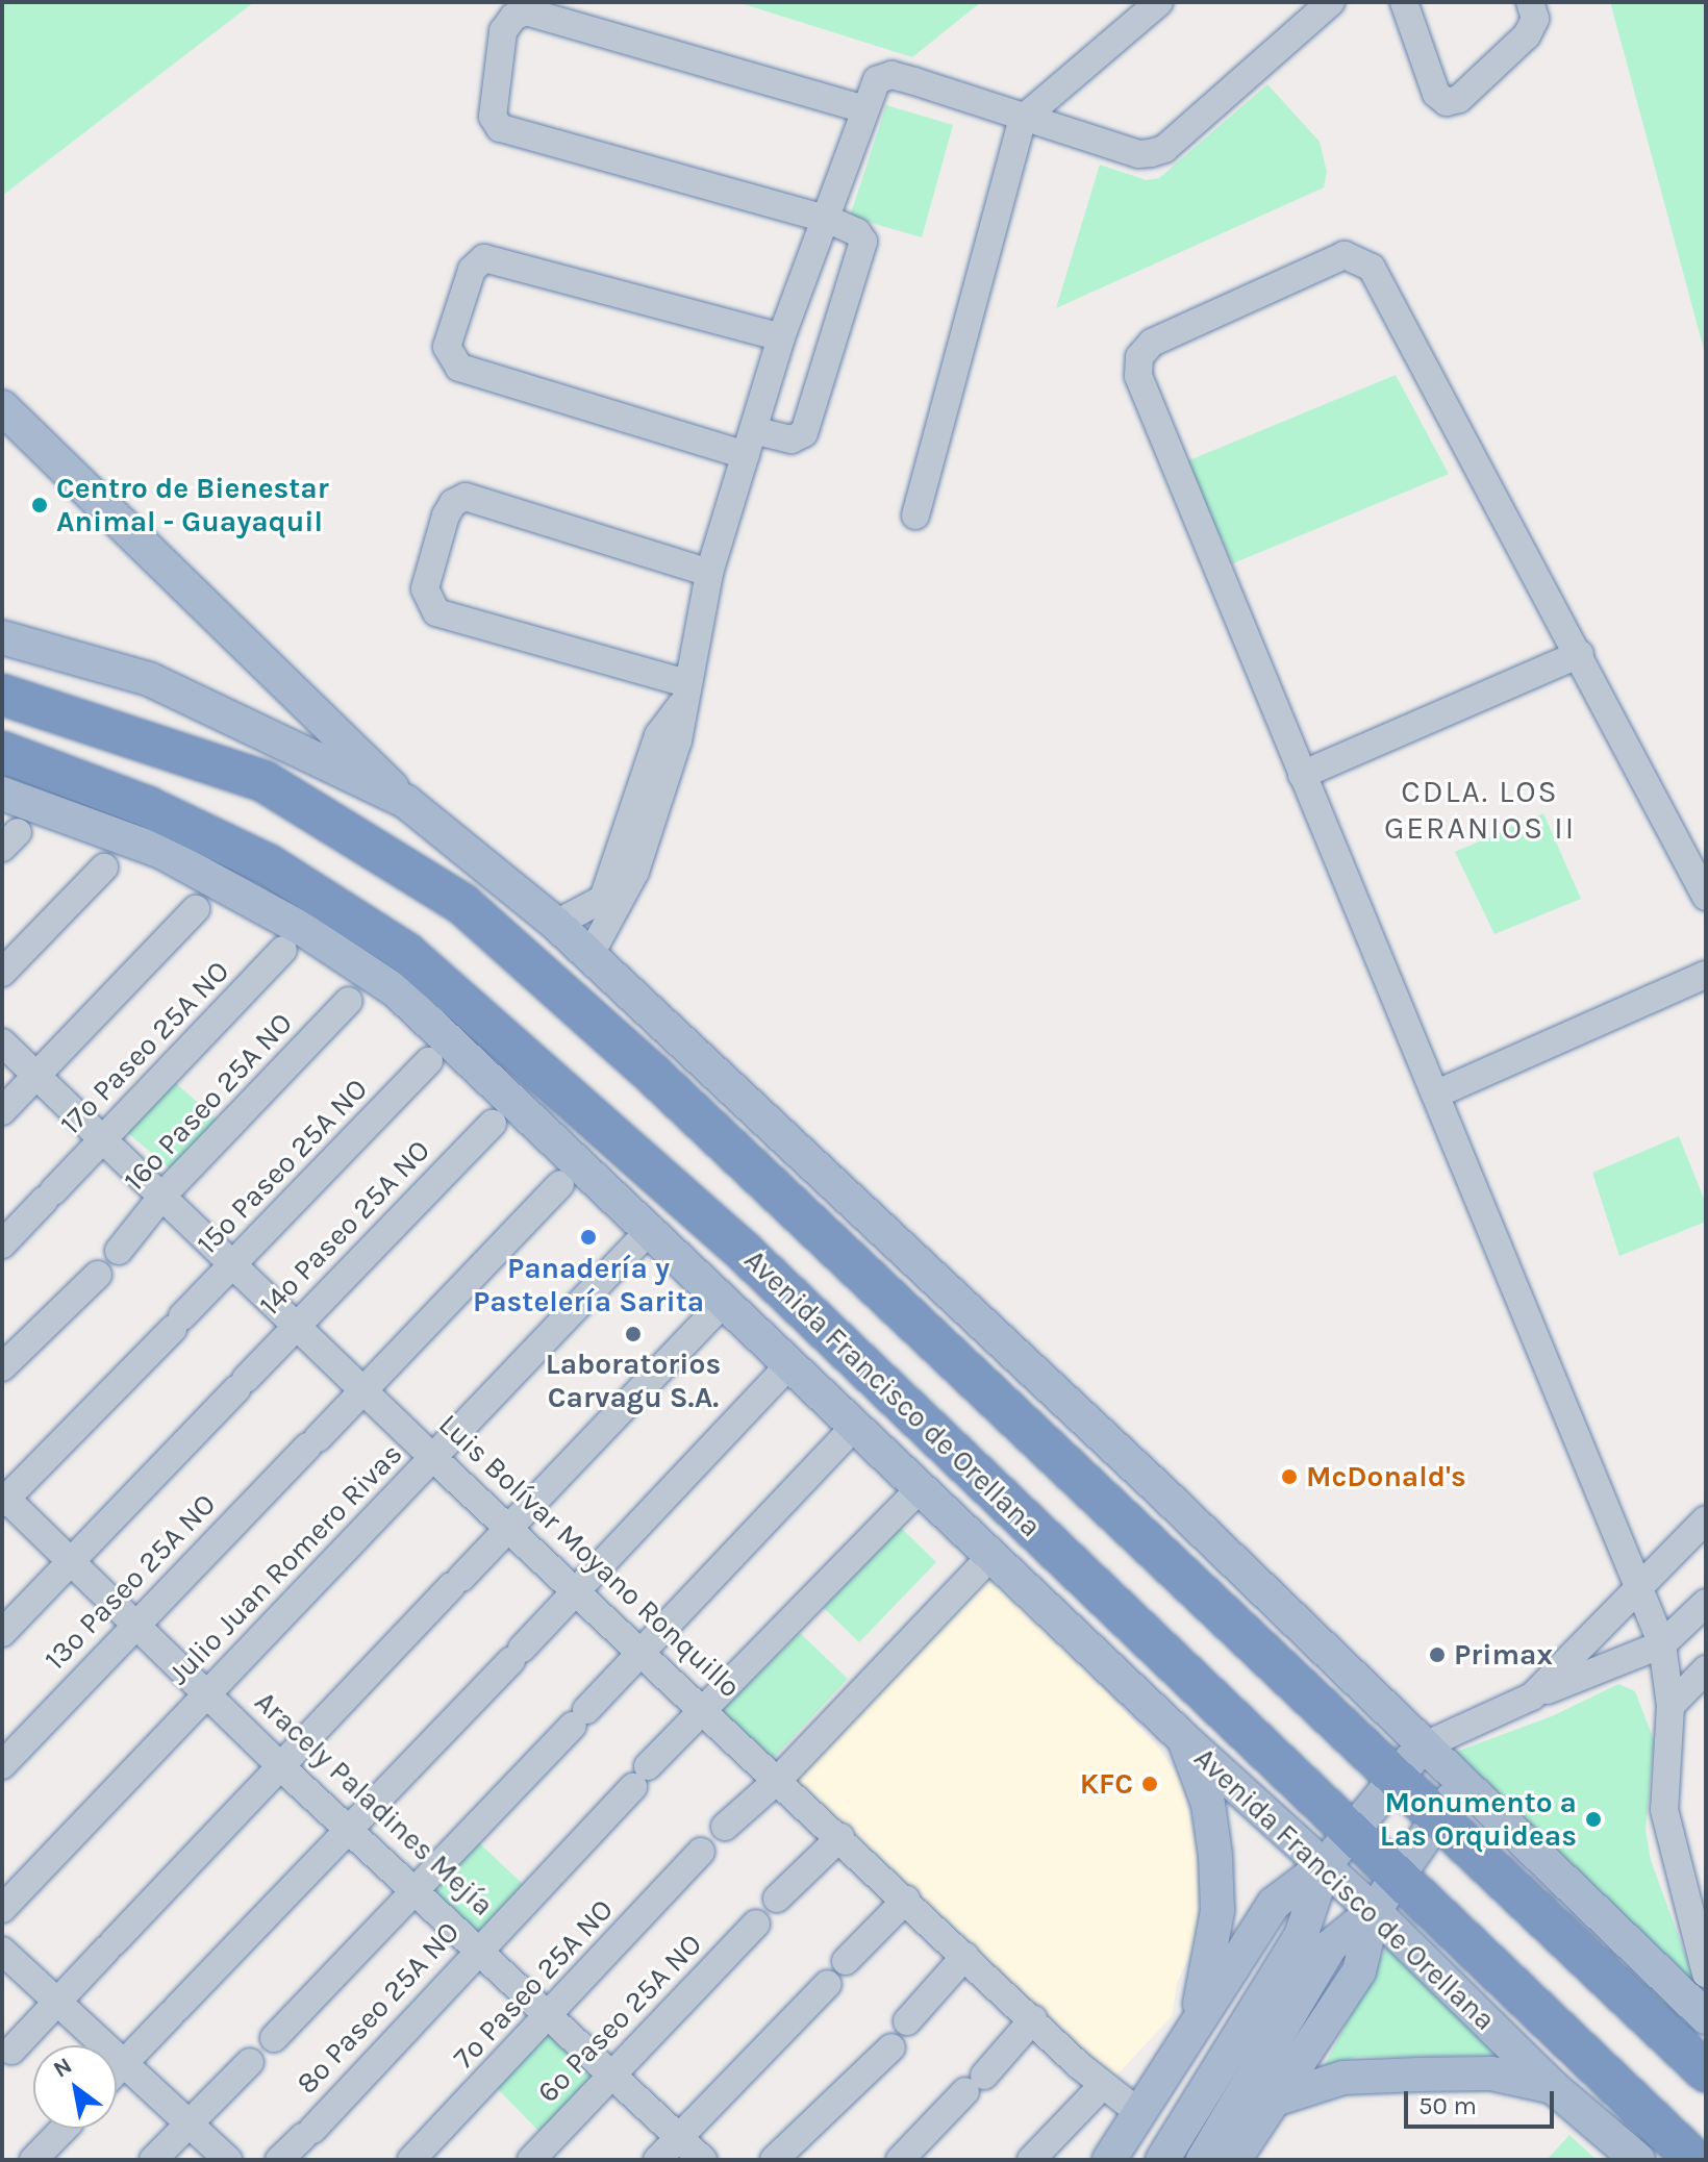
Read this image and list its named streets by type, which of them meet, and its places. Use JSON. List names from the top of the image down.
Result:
{
  "streets": {
    "highway": ["Avenida Francisco de Orellana"],
    "street": [
      "17º Paseo 25A NO",
      "16º Paseo 25A NO",
      "15º Paseo 25A NO",
      "14º Paseo 25A NO",
      "Luis Bolívar Moyano Ronquillo",
      "Julio Juan Romero Rivas",
      "13º Paseo 25A NO",
      "Aracely Paladines Mejía",
      "7º Paseo 25A NO",
      "8º Paseo 25A NO",
      "6º Paseo 25A NO"
    ]
  },
  "crossings": [
    ["17º Paseo 25A NO", "Luis Bolívar Moyano Ronquillo"],
    ["16º Paseo 25A NO", "Luis Bolívar Moyano Ronquillo"],
    ["15º Paseo 25A NO", "Luis Bolívar Moyano Ronquillo"],
    ["15º Paseo 25A NO", "Aracely Paladines Mejía"],
    ["14º Paseo 25A NO", "Luis Bolívar Moyano Ronquillo"],
    ["14º Paseo 25A NO", "Aracely Paladines Mejía"],
    ["Avenida Francisco de Orellana", "Julio Juan Romero Rivas"],
    ["Avenida Francisco de Orellana", "8º Paseo 25A NO"],
    ["Luis Bolívar Moyano Ronquillo", "Julio Juan Romero Rivas"],
    ["Luis Bolívar Moyano Ronquillo", "13º Paseo 25A NO"],
    ["Luis Bolívar Moyano Ronquillo", "8º Paseo 25A NO"],
    ["Julio Juan Romero Rivas", "Aracely Paladines Mejía"],
    ["13º Paseo 25A NO", "Aracely Paladines Mejía"],
    ["Aracely Paladines Mejía", "7º Paseo 25A NO"],
    ["Aracely Paladines Mejía", "8º Paseo 25A NO"],
    ["Aracely Paladines Mejía", "6º Paseo 25A NO"]
  ],
  "districts": ["CDLA. LOS GERANIOS II"],
  "places": [
    "Centro de Bienestar Animal - Guayaquil",
    "Panadería y Pastelería Sarita",
    "Laboratorios Carvagu S.A.",
    "McDonald's",
    "Primax",
    "KFC",
    "Monumento a Las Orquideas"
  ],
  "scale_bar": "50 m",
  "north": "top left"
}
